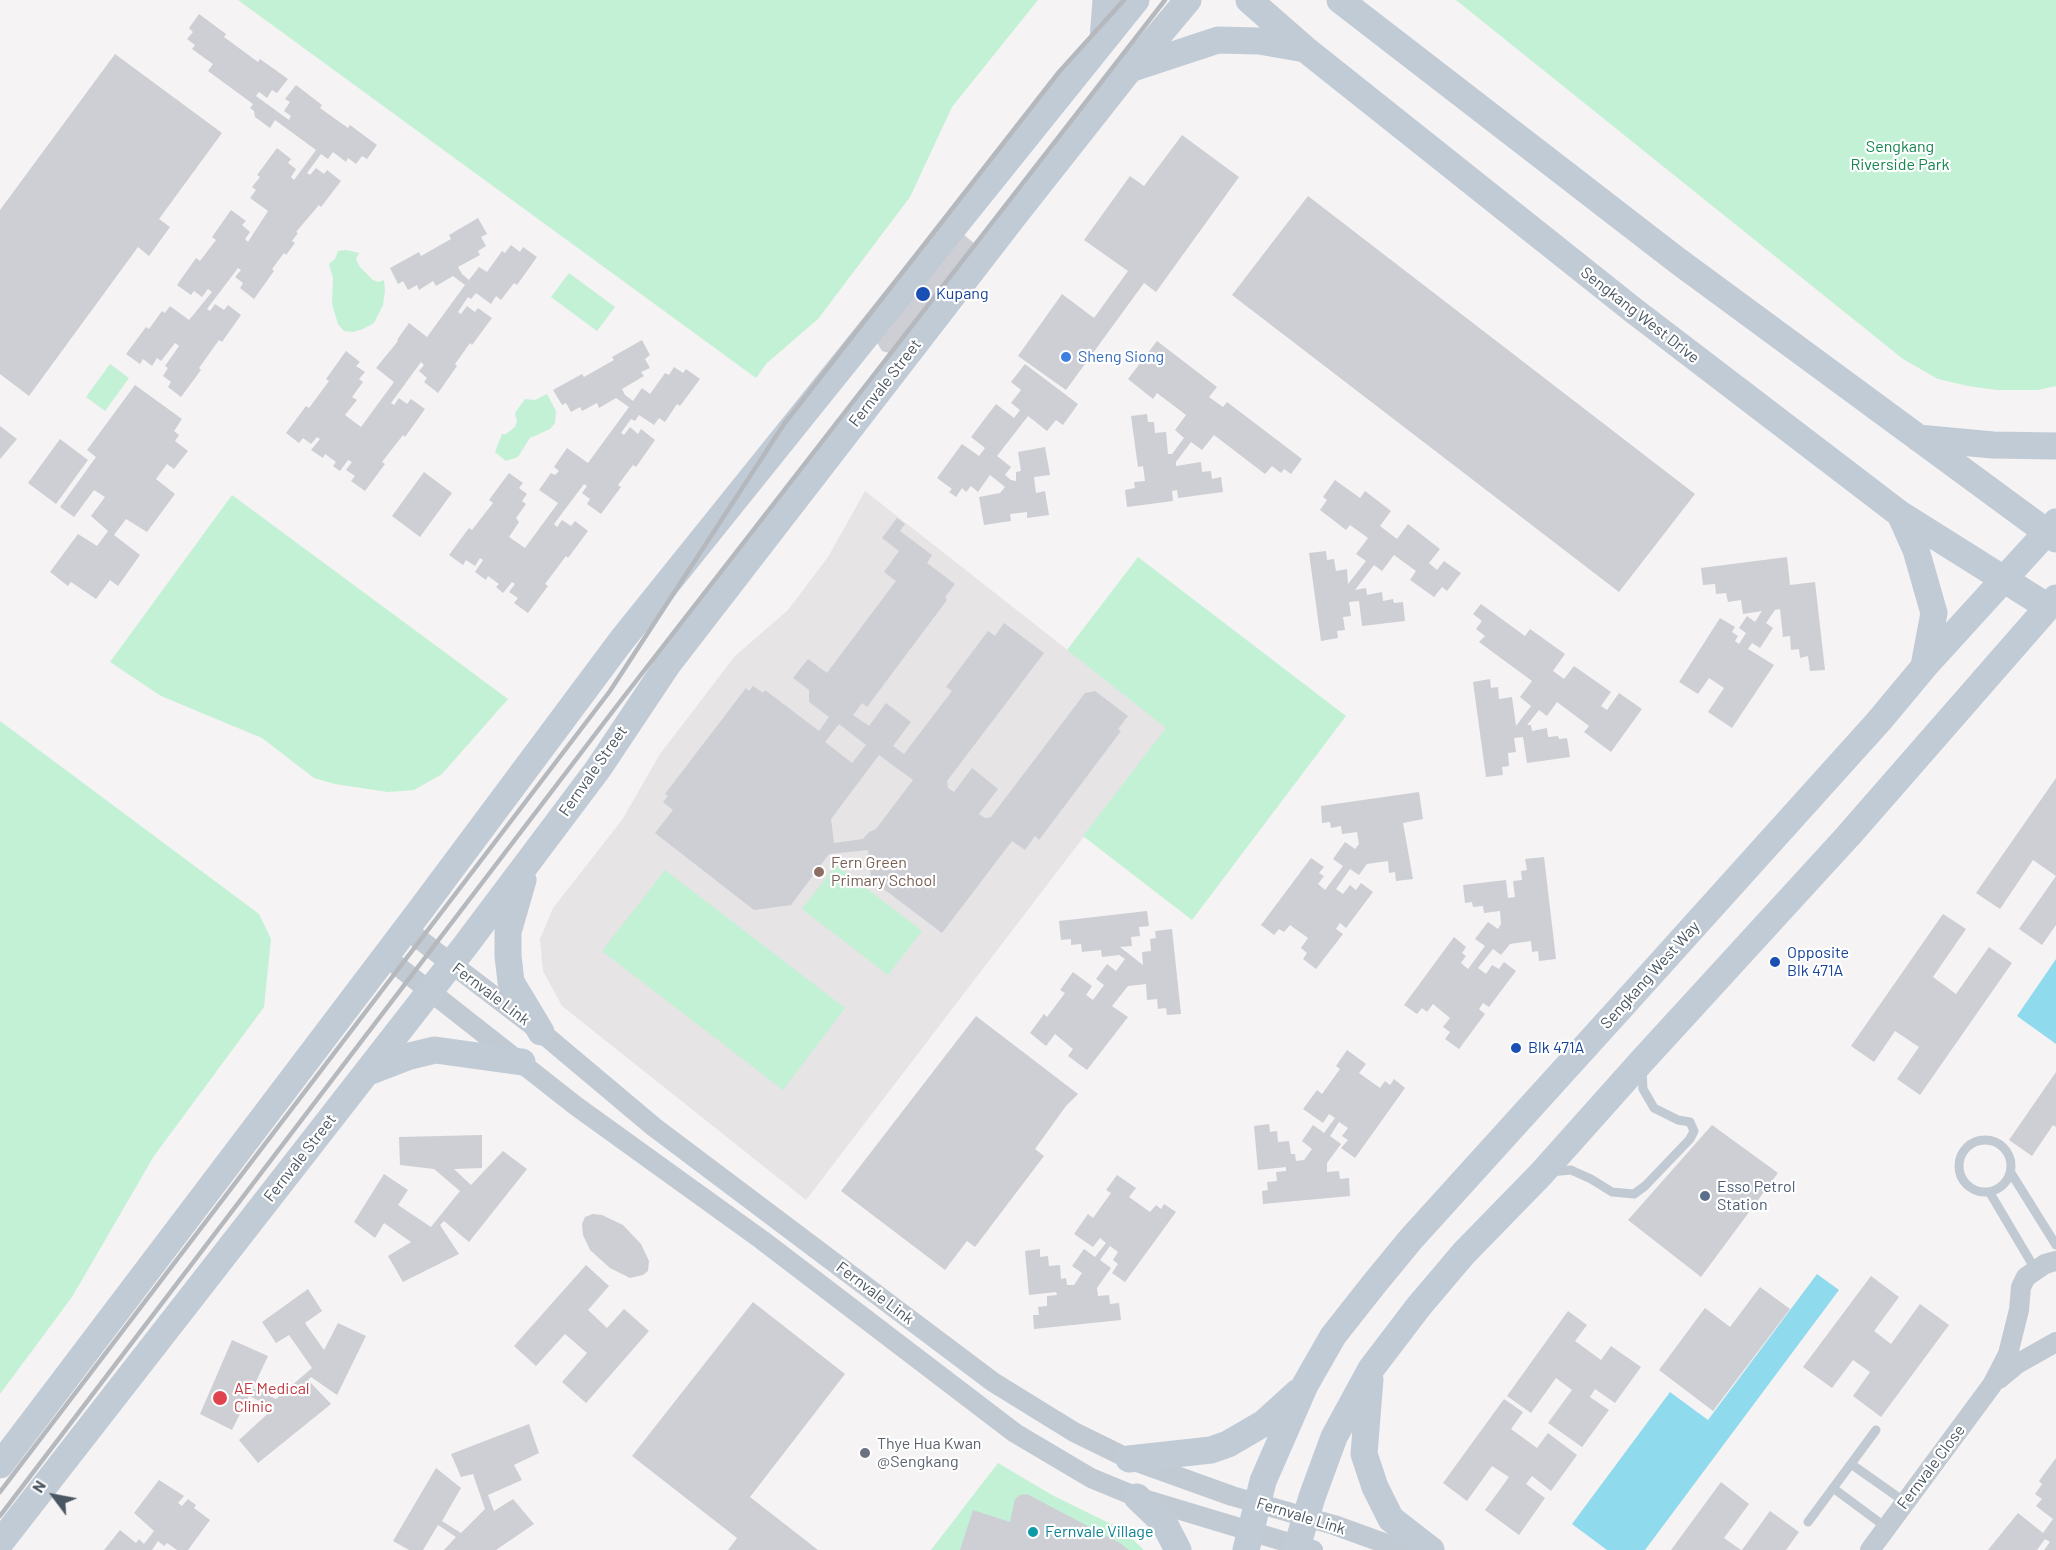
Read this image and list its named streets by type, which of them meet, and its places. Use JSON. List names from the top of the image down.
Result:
{
  "streets": {
    "main road": ["Sengkang West Drive", "Fernvale Street", "Sengkang West Way"],
    "street": ["Fernvale Link", "Fernvale Close"]
  },
  "crossings": [
    ["Sengkang West Drive", "Sengkang West Way"],
    ["Fernvale Street", "Fernvale Link"],
    ["Sengkang West Way", "Fernvale Link"]
  ],
  "parks": ["Sengkang Riverside Park"],
  "places": [
    "Kupang",
    "Sheng Siong",
    "Fern Green Primary School",
    "Opposite Blk 471A",
    "Blk 471A",
    "Esso Petrol Station",
    "AE Medical Clinic",
    "Thye Hua Kwan @Sengkang",
    "Fernvale Village"
  ],
  "north": "top left"
}
